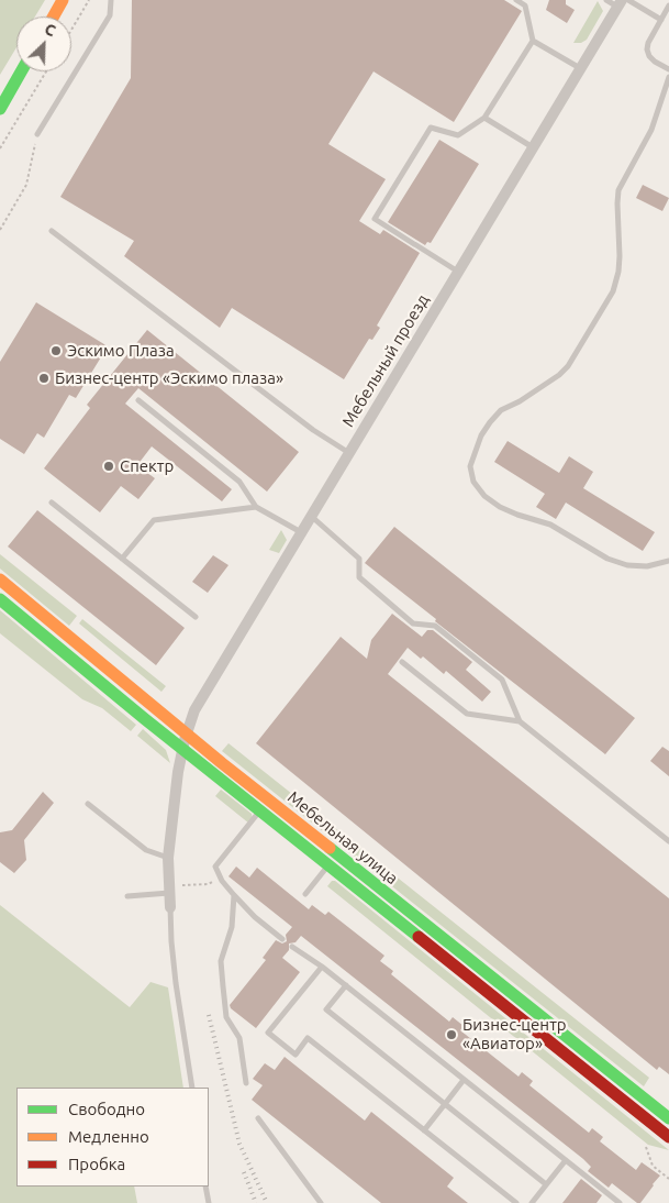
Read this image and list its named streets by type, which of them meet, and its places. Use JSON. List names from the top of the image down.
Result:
{
  "streets": {
    "street": ["Мебельный проезд", "Мебельная улица"]
  },
  "crossings": [
    ["Мебельный проезд", "Мебельная улица"]
  ],
  "places": [
    "Эскимо Плаза",
    "Бизнес-центр «Эскимо плаза»",
    "Спектр",
    "Бизнес-центр «Авиатор»"
  ],
  "legend": ["Свободно", "Медленно", "Пробка"],
  "north": "top right"
}
